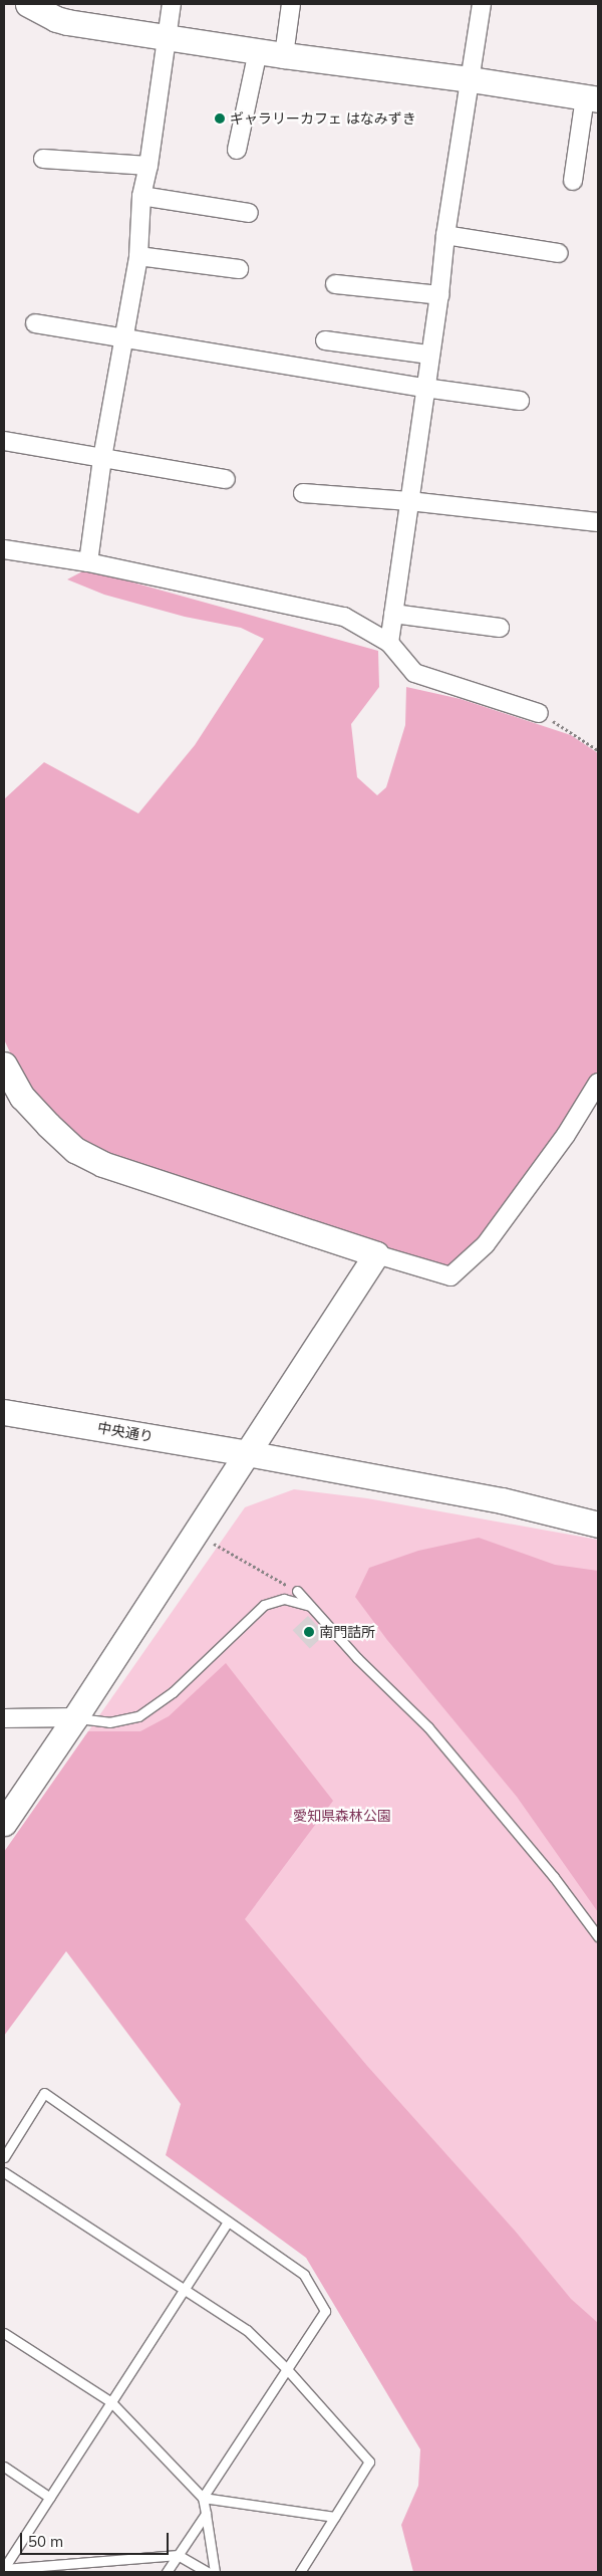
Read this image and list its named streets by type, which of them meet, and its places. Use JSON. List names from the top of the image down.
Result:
{
  "streets": {
    "street": ["中央通り"]
  },
  "parks": ["愛知県森林公園"],
  "places": ["ギャラリーカフェ はなみずき", "南門詰所"],
  "scale_bar": "50 m"
}
